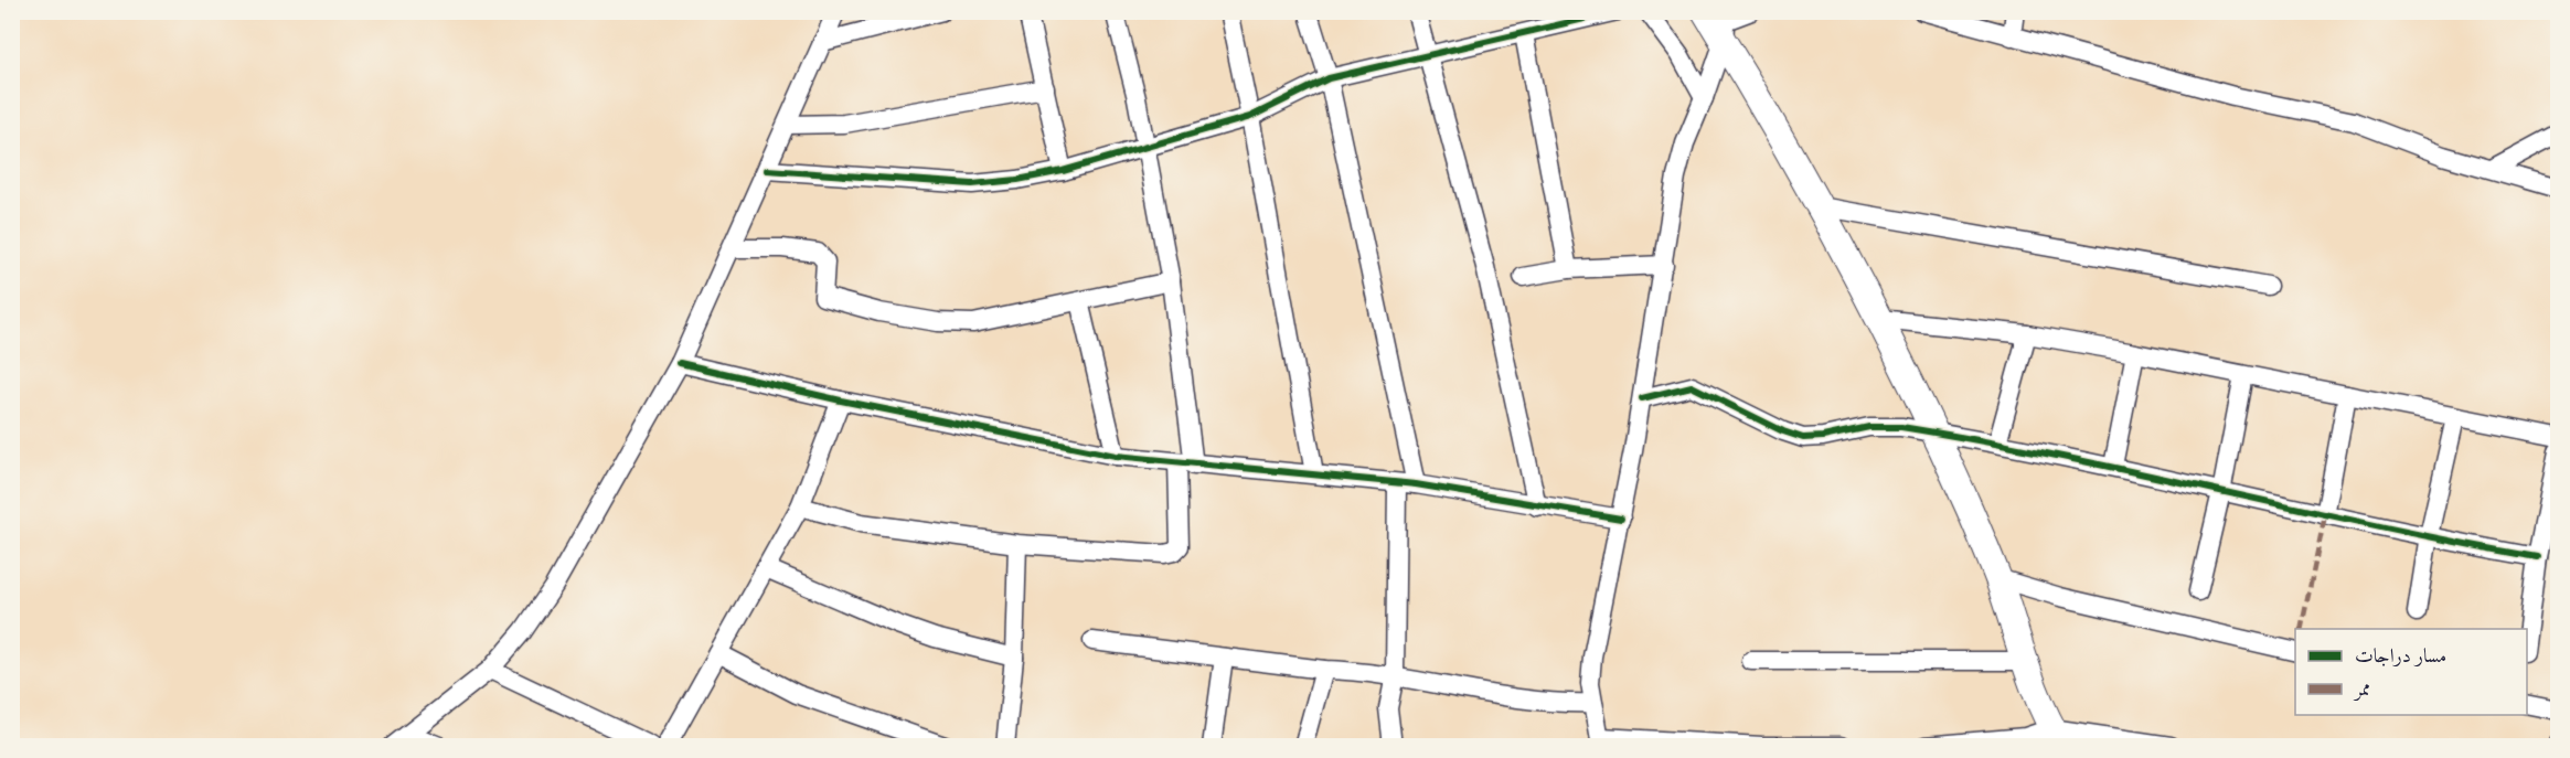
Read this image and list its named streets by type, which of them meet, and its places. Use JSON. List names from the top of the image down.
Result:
{
  "legend": ["مسار دراجات", "ممر"]
}
